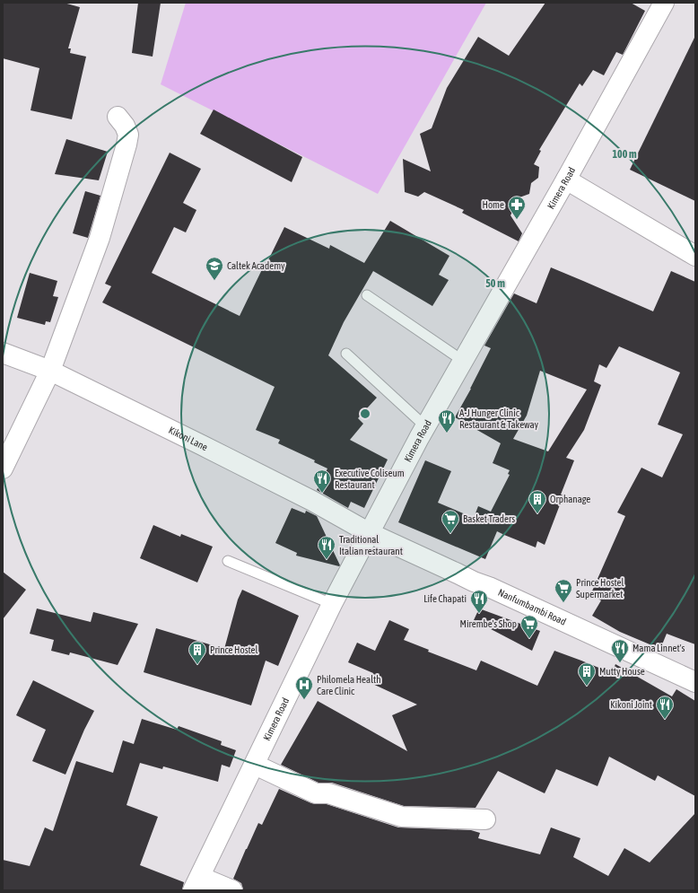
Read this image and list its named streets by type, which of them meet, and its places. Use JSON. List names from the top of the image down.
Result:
{
  "streets": {
    "street": ["Kimera Road", "Kikoni Lane", "Nanfumbambi Road"]
  },
  "crossings": [
    ["Kimera Road", "Kikoni Lane"],
    ["Kimera Road", "Nanfumbambi Road"],
    ["Kikoni Lane", "Nanfumbambi Road"]
  ],
  "places": {
    "pharmacy": ["Home"],
    "school or university": ["Caltek Academy"],
    "restaurant": [
      "A-J Hunger Clinic Restaurant & Takeway",
      "Executive Coliseum Restaurant",
      "Traditional Italian restaurant",
      "Life Chapati",
      "Mama Linnet's",
      "Kikoni Joint"
    ],
    "building": ["Orphanage", "Prince Hostel", "Mutty House"],
    "supermarket": ["Basket Traders", "Prince Hostel Supermarket", "Mirembe's Shop"],
    "hospital": ["Philomela Health Care Clinic"]
  },
  "rings": ["100 m", "50 m"]
}
